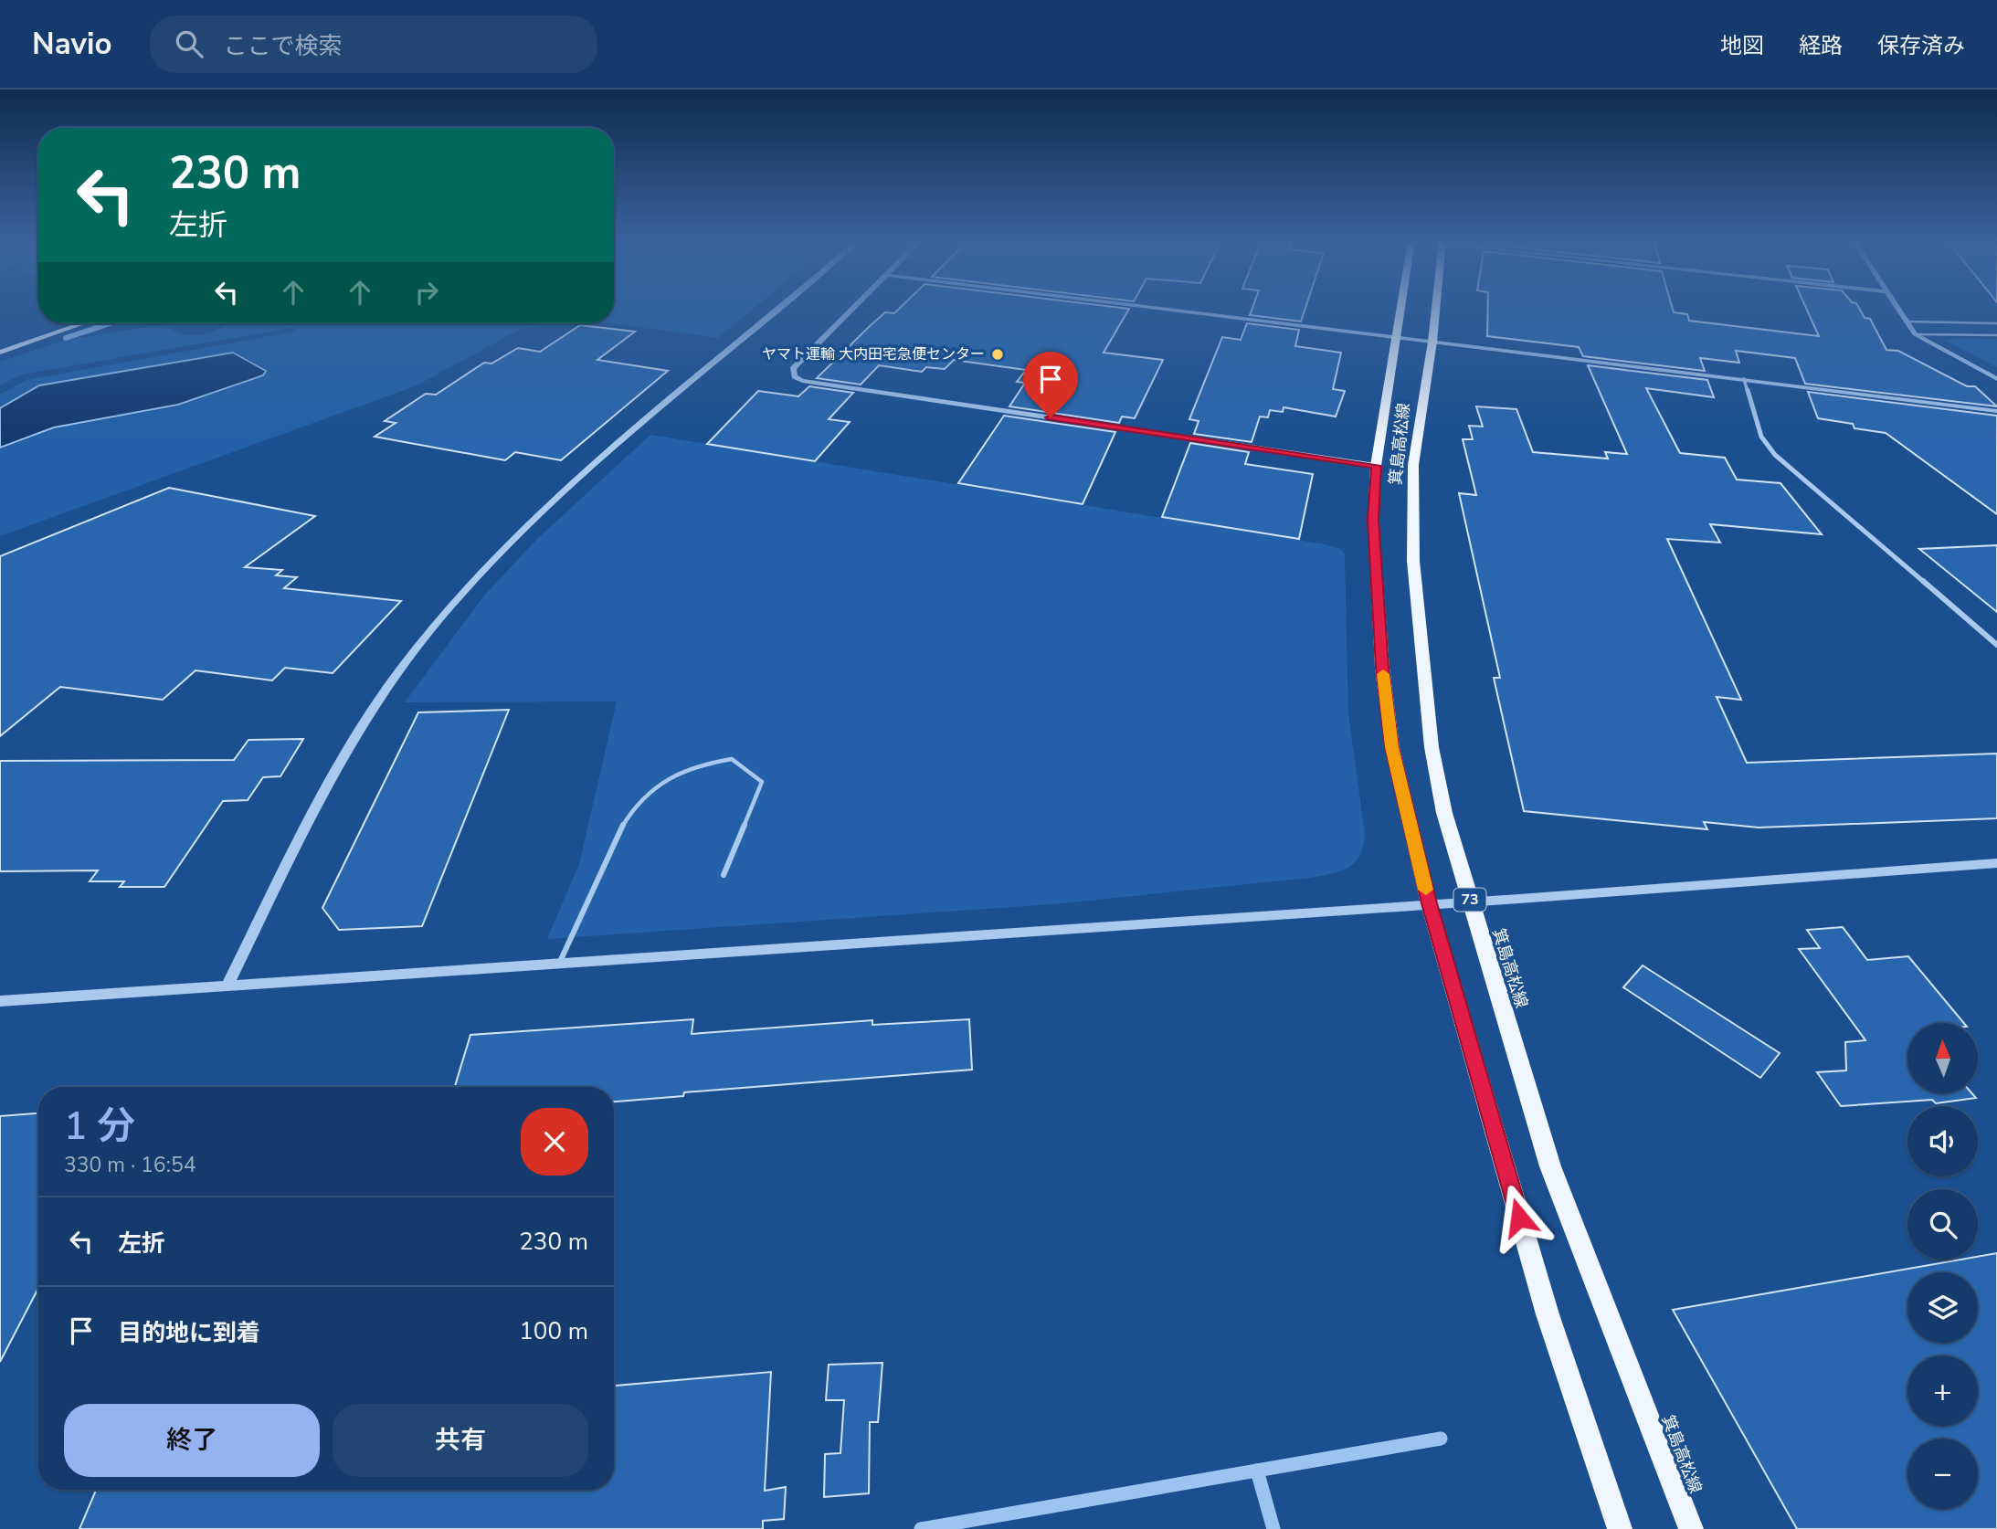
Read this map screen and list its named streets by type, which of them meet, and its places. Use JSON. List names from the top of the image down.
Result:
{
  "streets": {
    "main road": ["箕島高松線", "73"]
  },
  "places": ["ヤマト運輸 大内田宅急便センター"],
  "north": "top",
  "page": {
    "header": "Navio",
    "search": "ここで検索",
    "nav": ["地図", "経路", "保存済み"],
    "turn": ["230 m", "左折"],
    "map_buttons": ["+", "−"],
    "heading": ["1 分", "330 m · 16:54"],
    "list": [
      {
        "name": "左折",
        "value": "230 m"
      },
      {
        "name": "目的地に到着",
        "value": "100 m"
      }
    ],
    "buttons": ["終了", "共有"]
  }
}
